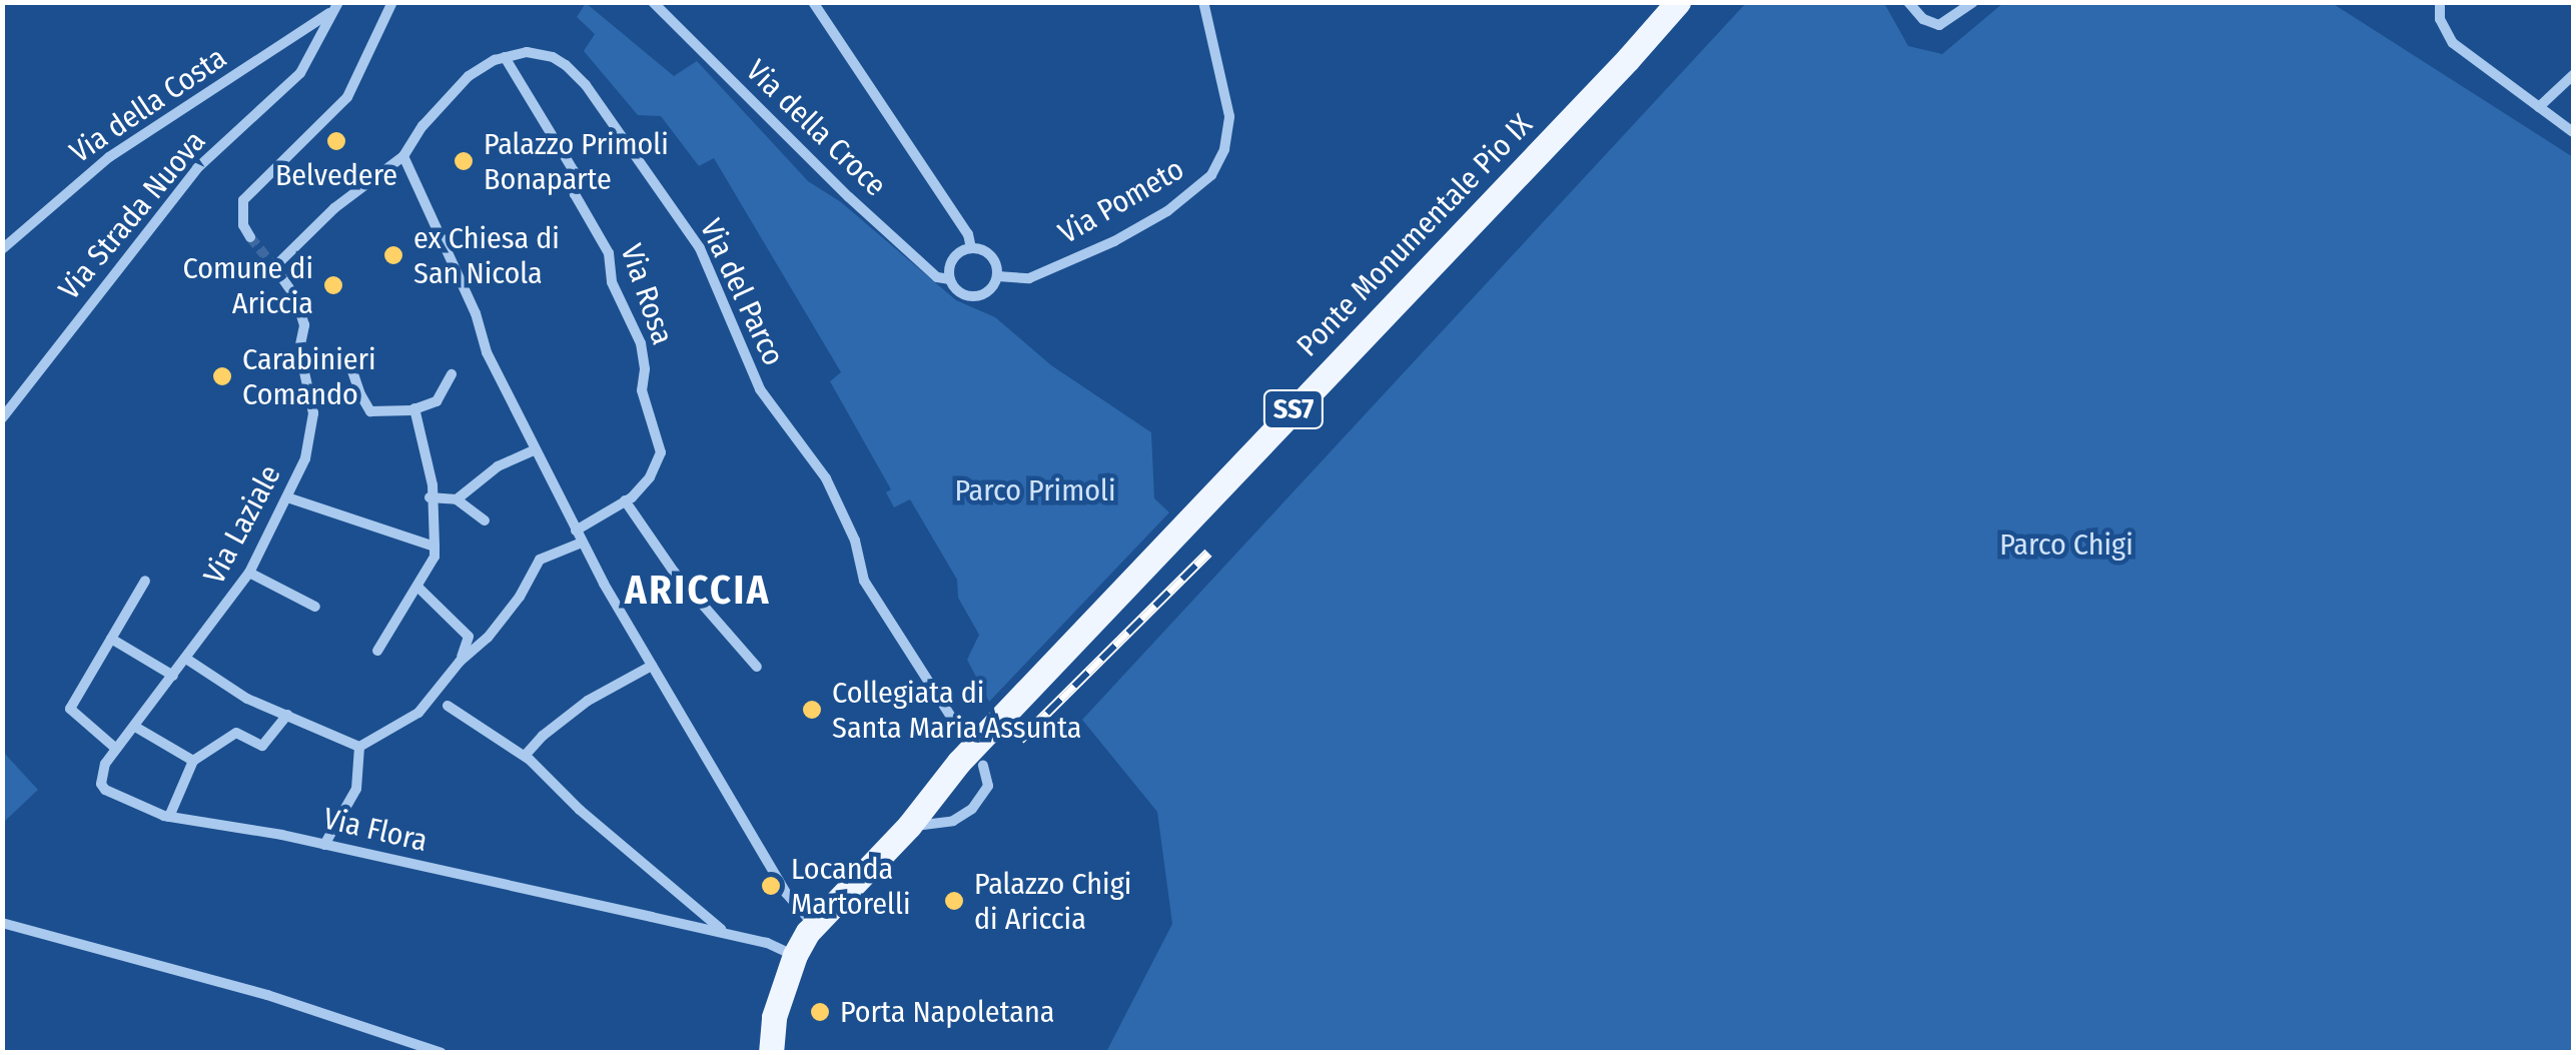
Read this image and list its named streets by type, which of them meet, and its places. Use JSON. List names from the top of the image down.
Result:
{
  "streets": {
    "main road": ["Ponte Monumentale Pio IX", "SS7"],
    "street": [
      "Via della Costa",
      "Via della Croce",
      "Via Pometo",
      "Via Strada Nuova",
      "Via del Parco",
      "Via Rosa",
      "Via Laziale",
      "Via Flora"
    ]
  },
  "crossings": [
    ["Via della Costa", "Via Strada Nuova"],
    ["Via della Croce", "Via Pometo"],
    ["Ponte Monumentale Pio IX", "SS7"],
    ["Via del Parco", "Via Rosa"],
    ["SS7", "Via Flora"],
    ["Via Laziale", "Via Flora"]
  ],
  "districts": ["ARICCIA"],
  "parks": ["Parco Primoli", "Parco Chigi"],
  "places": [
    "Belvedere",
    "Palazzo Primoli Bonaparte",
    "ex Chiesa di San Nicola",
    "Comune di Ariccia",
    "Carabinieri Comando",
    "Collegiata di Santa Maria Assunta",
    "Locanda Martorelli",
    "Palazzo Chigi di Ariccia",
    "Porta Napoletana"
  ]
}
